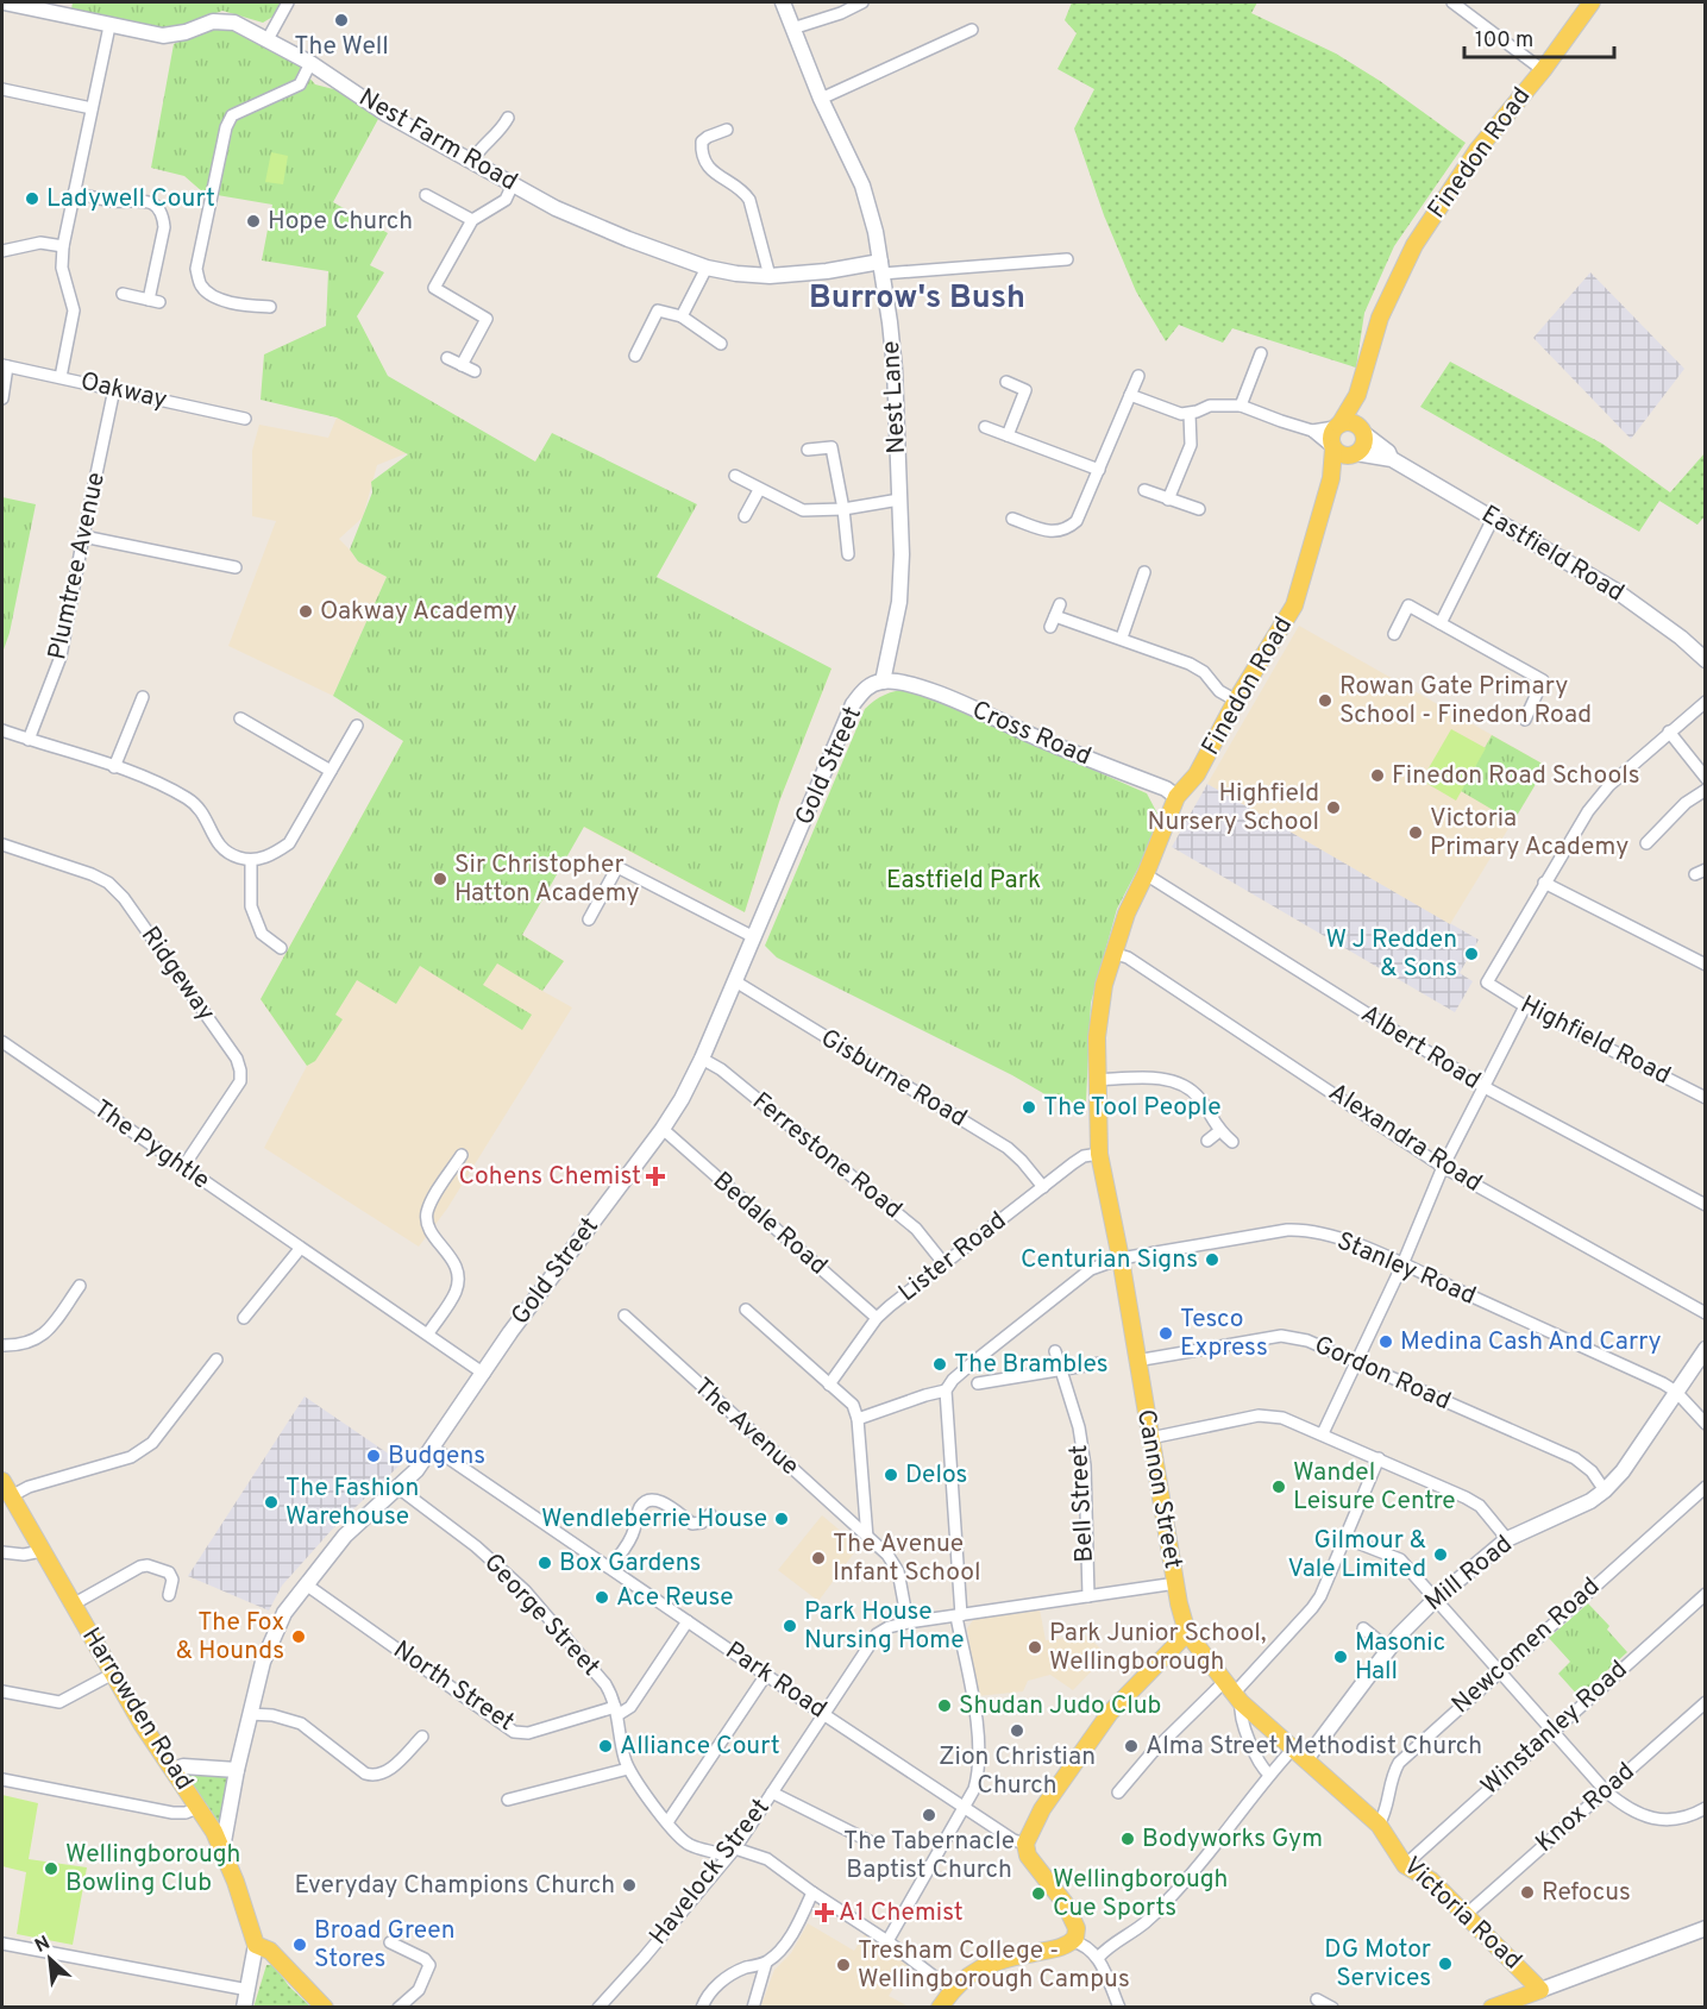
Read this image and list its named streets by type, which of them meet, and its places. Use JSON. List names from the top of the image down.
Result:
{
  "streets": {
    "main road": [
      "Finedon Road",
      "Cannon Street",
      "Harrowden Road",
      "Victoria Road"
    ],
    "street": [
      "Nest Farm Road",
      "Oakway",
      "Nest Lane",
      "Eastfield Road",
      "Plumtree Avenue",
      "Cross Road",
      "Gold Street",
      "Ridgeway",
      "Highfield Road",
      "Albert Road",
      "Gisburne Road",
      "Alexandra Road",
      "The Pyghtle",
      "Ferrestone Road",
      "Bedale Road",
      "Lister Road",
      "Stanley Road",
      "Gordon Road",
      "The Avenue",
      "Bell Street",
      "Mill Road",
      "George Street",
      "Newcomen Road",
      "Park Road",
      "North Street",
      "Winstanley Road",
      "Knox Road",
      "Havelock Street"
    ]
  },
  "crossings": [
    ["Nest Farm Road", "Nest Lane"],
    ["Finedon Road", "Eastfield Road"],
    ["Finedon Road", "Cross Road"],
    ["Finedon Road", "Albert Road"],
    ["Finedon Road", "Alexandra Road"],
    ["Finedon Road", "Lister Road"],
    ["Finedon Road", "Stanley Road"],
    ["Finedon Road", "Cannon Street"],
    ["Oakway", "Plumtree Avenue"],
    ["Nest Lane", "Cross Road"],
    ["Nest Lane", "Gold Street"],
    ["Cross Road", "Gold Street"],
    ["Gold Street", "Gisburne Road"],
    ["Gold Street", "The Pyghtle"],
    ["Gold Street", "Ferrestone Road"],
    ["Gold Street", "Bedale Road"],
    ["Gold Street", "George Street"],
    ["Gold Street", "Park Road"],
    ["Gold Street", "North Street"],
    ["Gold Street", "Harrowden Road"],
    ["Ridgeway", "The Pyghtle"],
    ["Gisburne Road", "Lister Road"],
    ["Ferrestone Road", "Lister Road"],
    ["Bedale Road", "Lister Road"],
    ["Stanley Road", "Cannon Street"],
    ["Stanley Road", "Mill Road"],
    ["Gordon Road", "Cannon Street"],
    ["Gordon Road", "Mill Road"],
    ["The Avenue", "Havelock Street"],
    ["Cannon Street", "Mill Road"],
    ["Cannon Street", "Havelock Street"],
    ["Cannon Street", "Victoria Road"],
    ["Bell Street", "Havelock Street"],
    ["Mill Road", "Victoria Road"],
    ["George Street", "North Street"],
    ["George Street", "Havelock Street"],
    ["Newcomen Road", "Victoria Road"],
    ["Park Road", "Havelock Street"],
    ["Winstanley Road", "Victoria Road"],
    ["Knox Road", "Victoria Road"]
  ],
  "districts": ["Burrow's Bush"],
  "parks": ["Eastfield Park"],
  "places": {
    "other": [
      "The Well",
      "Ladywell Court",
      "Hope Church",
      "Oakway Academy",
      "Rowan Gate Primary School - Finedon Road",
      "Finedon Road Schools",
      "Highfield Nursery School",
      "Victoria Primary Academy",
      "Sir Christopher Hatton Academy",
      "W J Redden & Sons",
      "The Tool People",
      "Centurian Signs",
      "Tesco Express",
      "Medina Cash And Carry",
      "The Brambles",
      "Budgens",
      "Delos",
      "Wandel Leisure Centre",
      "The Fashion Warehouse",
      "Wendleberrie House",
      "Gilmour & Vale Limited",
      "The Avenue Infant School",
      "Box Gardens",
      "Ace Reuse",
      "Park House Nursing Home",
      "The Fox & Hounds",
      "Park Junior School, Wellingborough",
      "Masonic Hall",
      "Shudan Judo Club",
      "Zion Christian Church",
      "Alliance Court",
      "Alma Street Methodist Church",
      "The Tabernacle Baptist Church",
      "Bodyworks Gym",
      "Wellingborough Bowling Club",
      "Everyday Champions Church",
      "Refocus",
      "Wellingborough Cue Sports",
      "Broad Green Stores",
      "DG Motor Services",
      "Tresham College - Wellingborough Campus"
    ],
    "health": ["Cohens Chemist", "A1 Chemist"]
  },
  "scale_bar": "100 m",
  "north": "top left"
}
